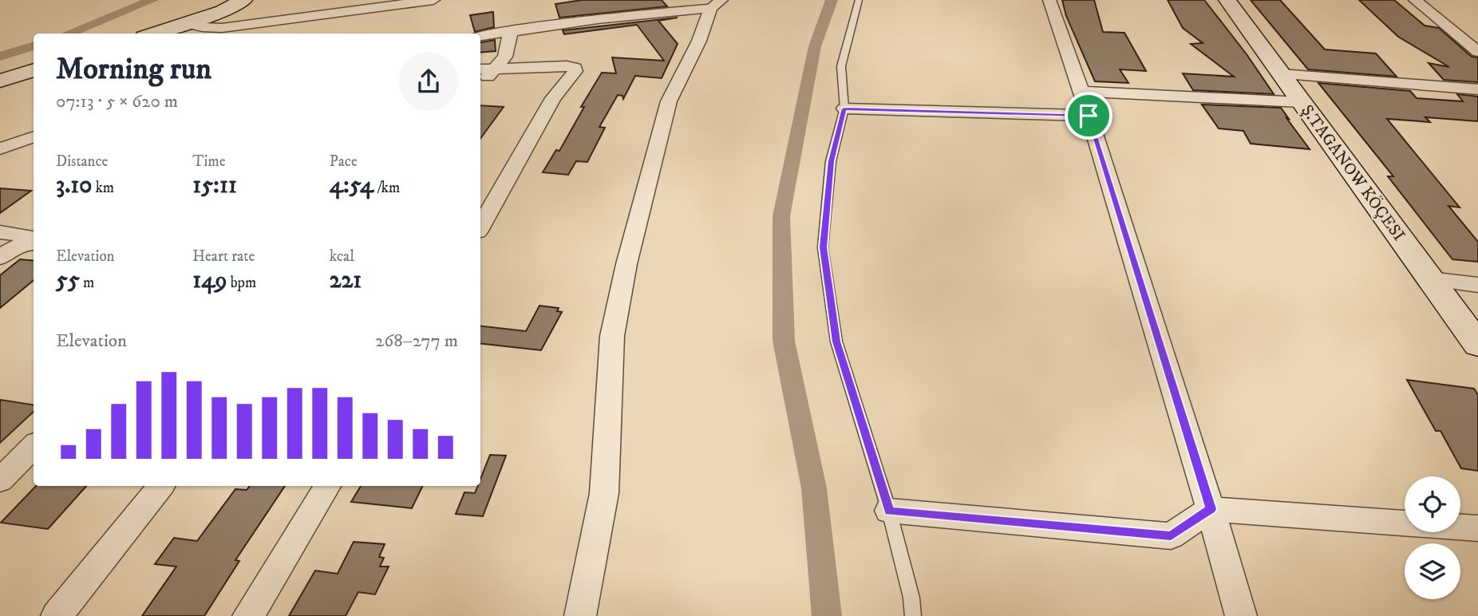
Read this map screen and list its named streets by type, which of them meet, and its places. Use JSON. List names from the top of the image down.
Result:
{
  "streets": {
    "street": ["Ş.TAGANOW KÖÇESI"]
  },
  "page": {
    "heading": ["Morning run", "07:13 · 5 × 620 m"],
    "stats": [
      ["Distance", "3.10 km"],
      ["Time", "15:11"],
      ["Pace", "4:54 /km"],
      ["Elevation", "55 m"],
      ["Heart rate", "149 bpm"],
      ["kcal", "221"]
    ],
    "chart": ["Elevation", "268–277 m"]
  }
}
